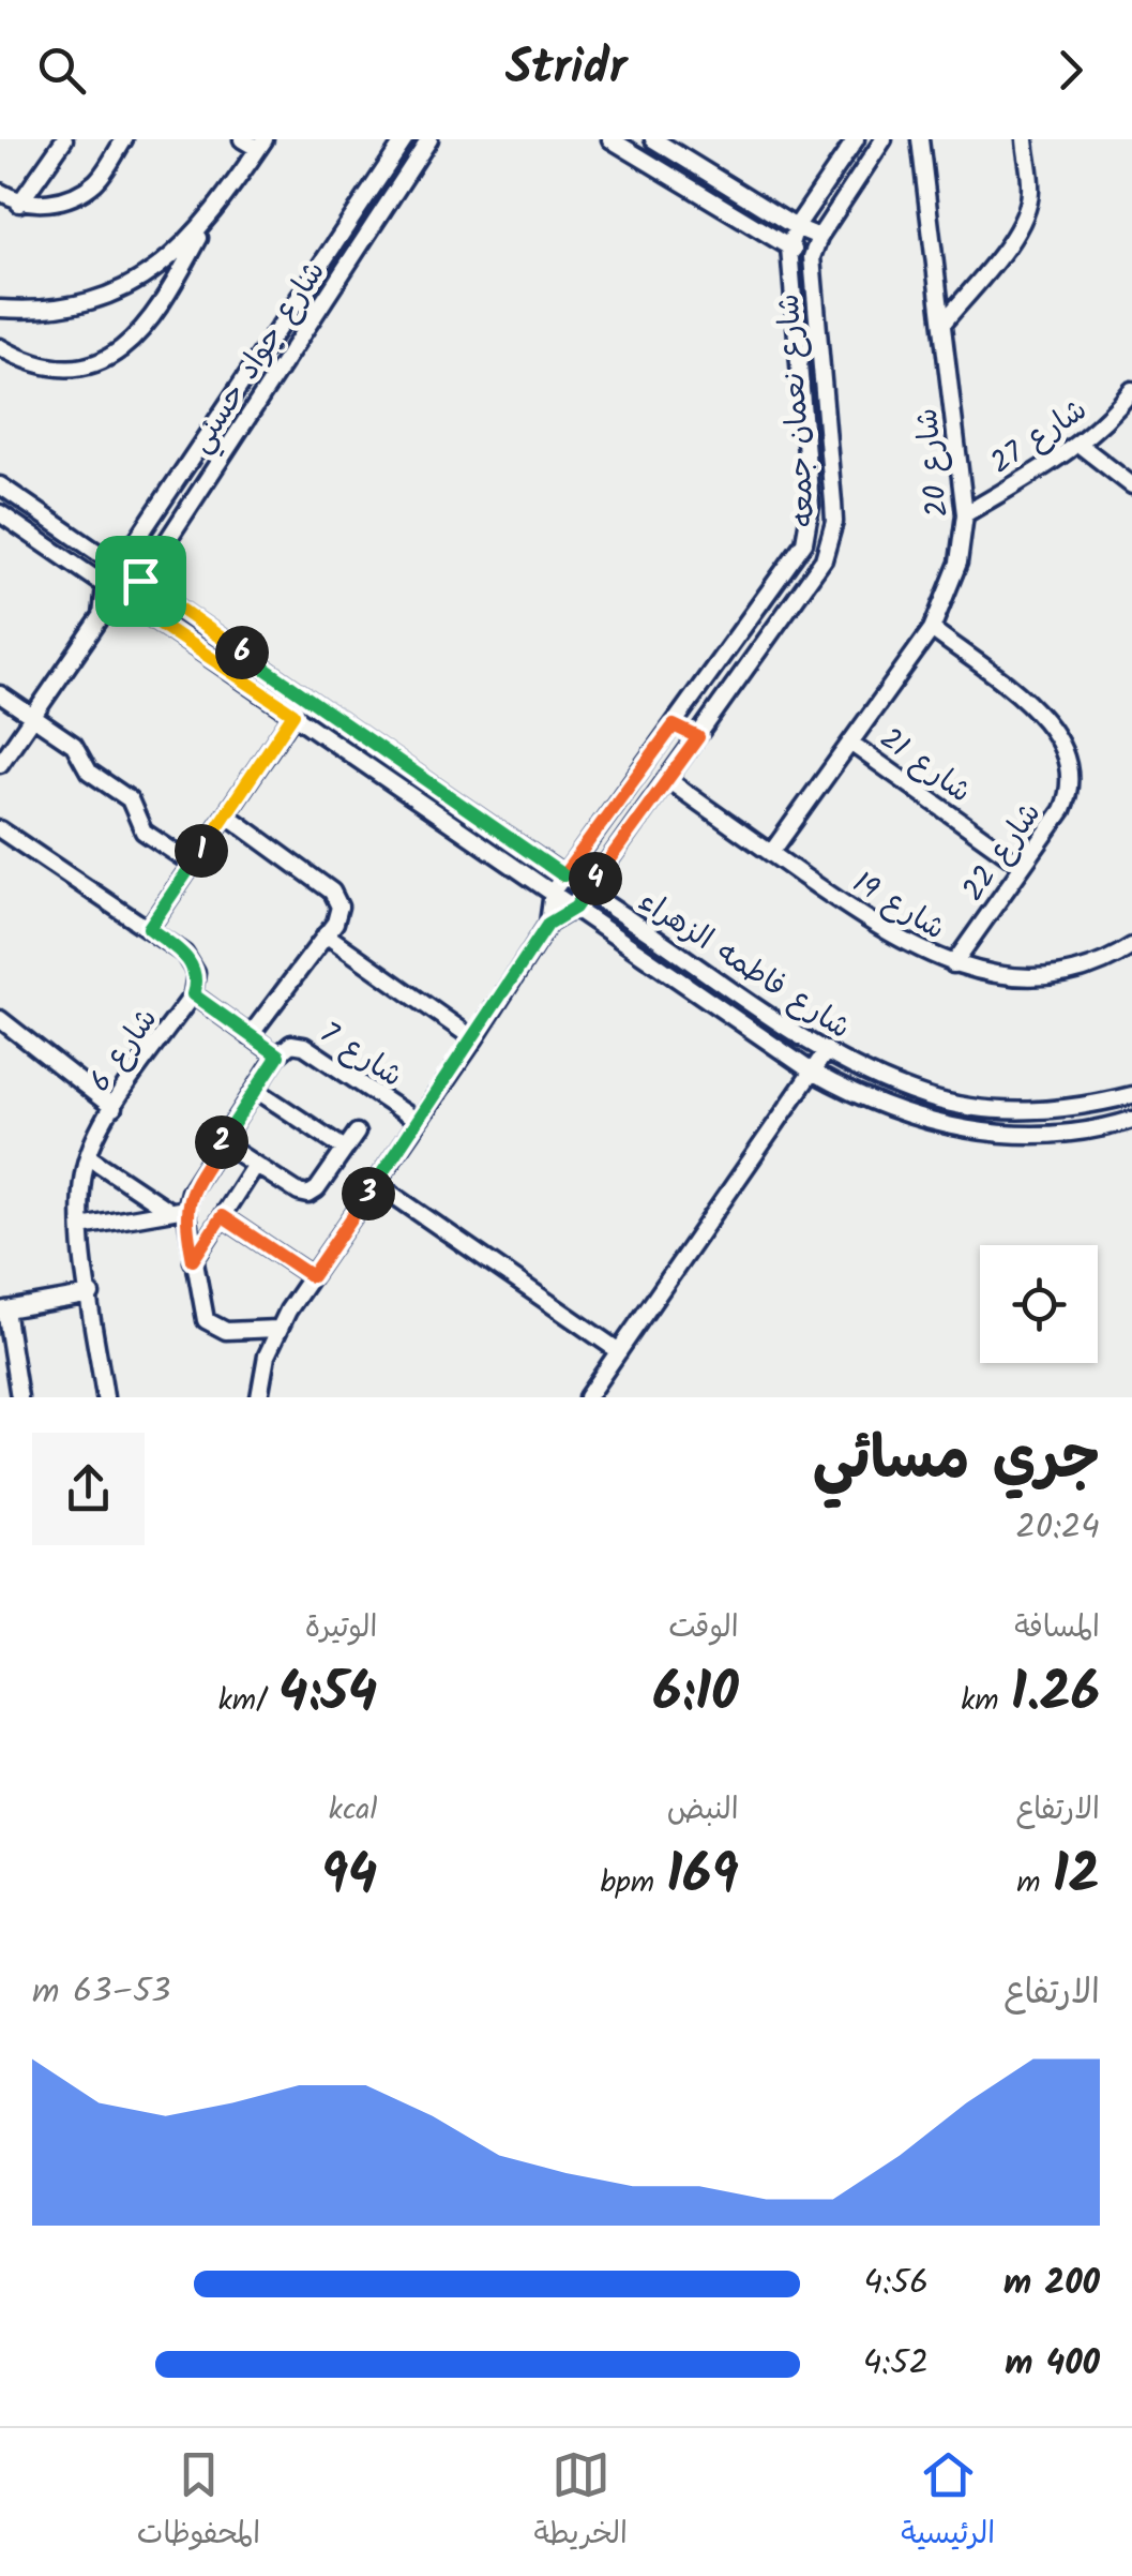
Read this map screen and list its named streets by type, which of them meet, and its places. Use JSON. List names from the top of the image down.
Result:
{
  "streets": {
    "street": [
      "شارع جواد حسني",
      "شارع نعمان جمعه",
      "شارع 27",
      "شارع 20",
      "شارع 21",
      "شارع 22",
      "شارع 19",
      "شارع فاطمه الزهراء",
      "شارع 6",
      "شارع 7"
    ]
  },
  "crossings": [
    ["شارع جواد حسني", "شارع فاطمه الزهراء"],
    ["شارع نعمان جمعه", "شارع 19"],
    ["شارع نعمان جمعه", "شارع فاطمه الزهراء"],
    ["شارع نعمان جمعه", "شارع 7"],
    ["شارع 27", "شارع 20"],
    ["شارع 20", "شارع 21"],
    ["شارع 20", "شارع 22"],
    ["شارع 20", "شارع 19"],
    ["شارع 21", "شارع 22"],
    ["شارع 22", "شارع 19"]
  ],
  "page": {
    "header": "Stridr",
    "pins": [
      "6",
      "1",
      "4",
      "2",
      "3"
    ],
    "heading": ["جري مسائي", "20:24"],
    "stats": [
      ["المسافة", "1.26 km"],
      ["الوقت", "6:10"],
      ["الوتيرة", "4:54 /km"],
      ["الارتفاع", "12 m"],
      ["النبض", "169 bpm"],
      ["kcal", "94"]
    ],
    "chart": ["الارتفاع", "53–63 m"],
    "list": [
      {
        "name": "200 m",
        "note": "4:56"
      },
      {
        "name": "400 m",
        "note": "4:52"
      }
    ],
    "tabs": ["الرئيسية", "الخريطة", "المحفوظات"]
  }
}
